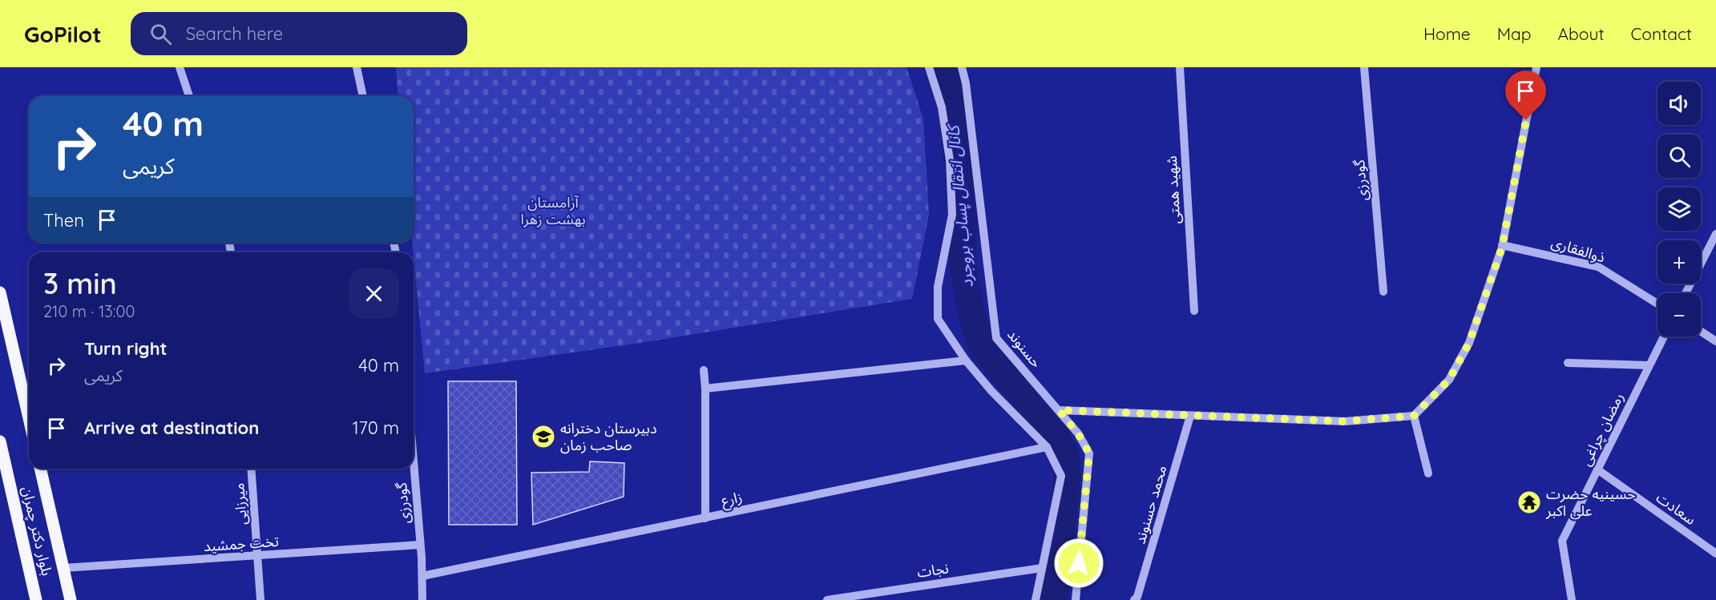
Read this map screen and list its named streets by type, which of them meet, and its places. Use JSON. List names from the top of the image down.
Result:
{
  "streets": {
    "main road": ["بلوار دکتر چمران"],
    "street": [
      "گودرزی",
      "شهید همتی",
      "ذوالفقاری",
      "حسنوند",
      "رمضان چراغی",
      "زارع",
      "میرزایی",
      "محمد حسنوند",
      "سعادت",
      "تخت جمشید",
      "نجات"
    ]
  },
  "crossings": [
    ["گودرزی", "زارع"],
    ["گودرزی", "تخت جمشید"],
    ["رمضان چراغی", "سعادت"],
    ["میرزایی", "تخت جمشید"],
    ["بلوار دکتر چمران", "تخت جمشید"]
  ],
  "water": ["کانال انتقال پساب بروجرد"],
  "parks": ["آرامستان بهشت زهرا"],
  "places": {
    "school or university": ["دبیرستان دخترانه صاحب زمان"],
    "temple": ["حسینیه حضرت علی اکبر"]
  },
  "page": {
    "header": "GoPilot",
    "search": "Search here",
    "nav": [
      "Home",
      "Map",
      "About",
      "Contact"
    ],
    "map_buttons": ["+", "−"],
    "turn": ["40 m", "کریمی"],
    "then": "Then",
    "heading": ["3 min", "210 m · 13:00"],
    "list": [
      {
        "name": "Turn right",
        "note": "کریمی",
        "value": "40 m"
      },
      {
        "name": "Arrive at destination",
        "value": "170 m"
      }
    ]
  }
}
